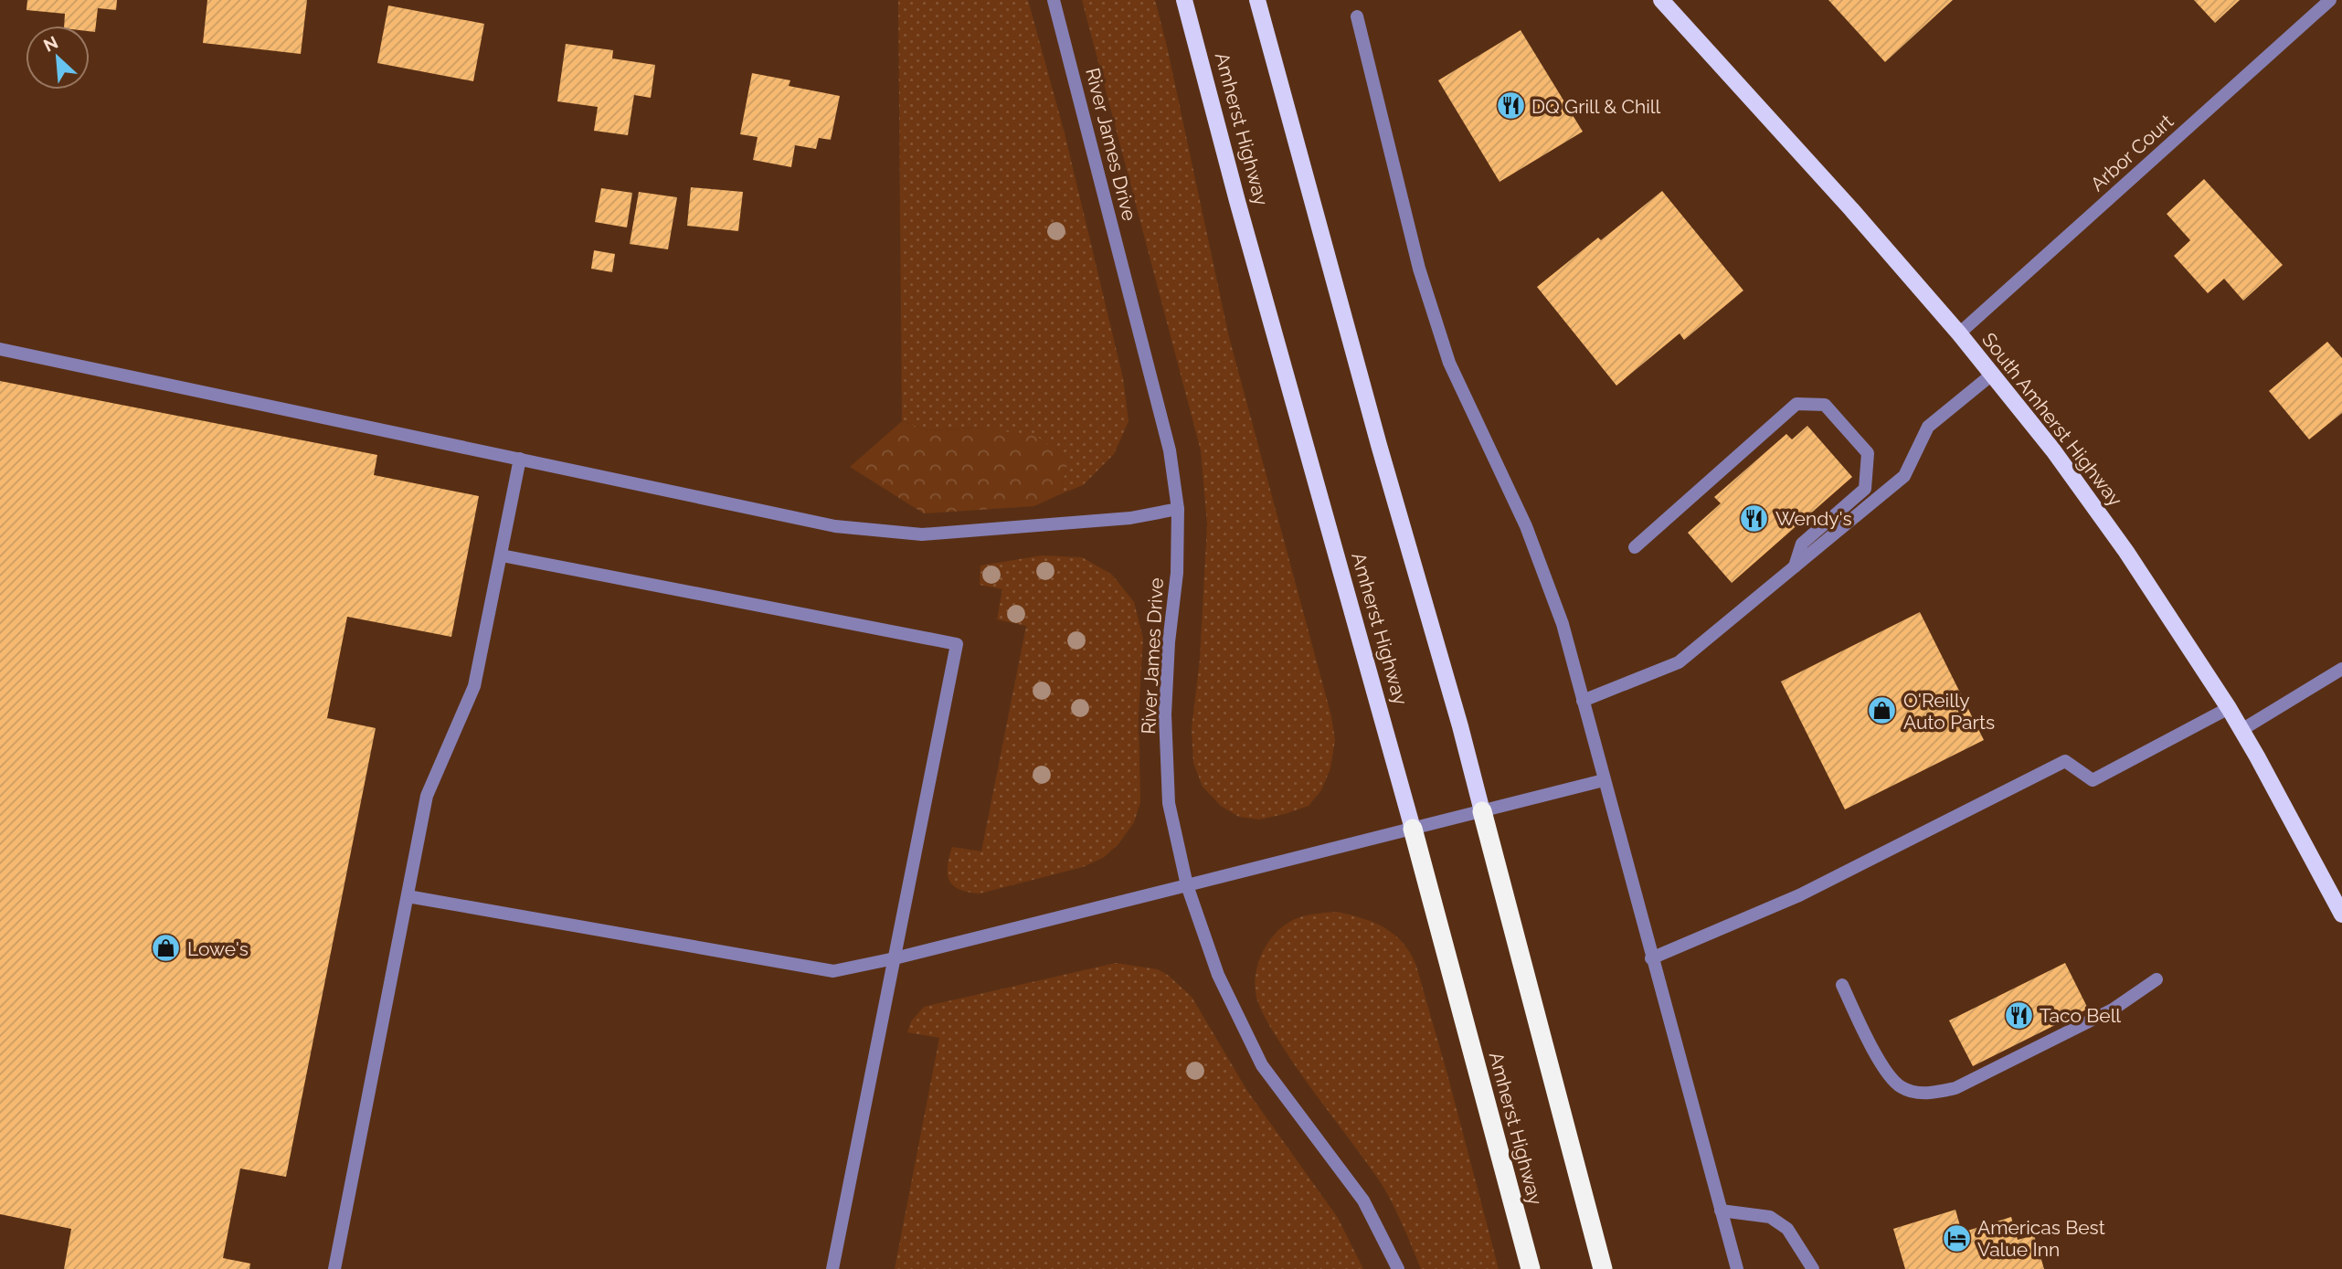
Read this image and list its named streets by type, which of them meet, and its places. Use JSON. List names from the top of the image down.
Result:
{
  "streets": {
    "highway": ["Amherst Highway"],
    "main road": ["South Amherst Highway"],
    "street": ["River James Drive", "Arbor Court"]
  },
  "crossings": [
    ["Arbor Court", "South Amherst Highway"]
  ],
  "places": {
    "restaurant": ["DQ Grill & Chill", "Wendy's", "Taco Bell"],
    "shop": ["O'Reilly Auto Parts", "Lowe's"],
    "hotel": ["Americas Best Value Inn"]
  },
  "north": "top left"
}
